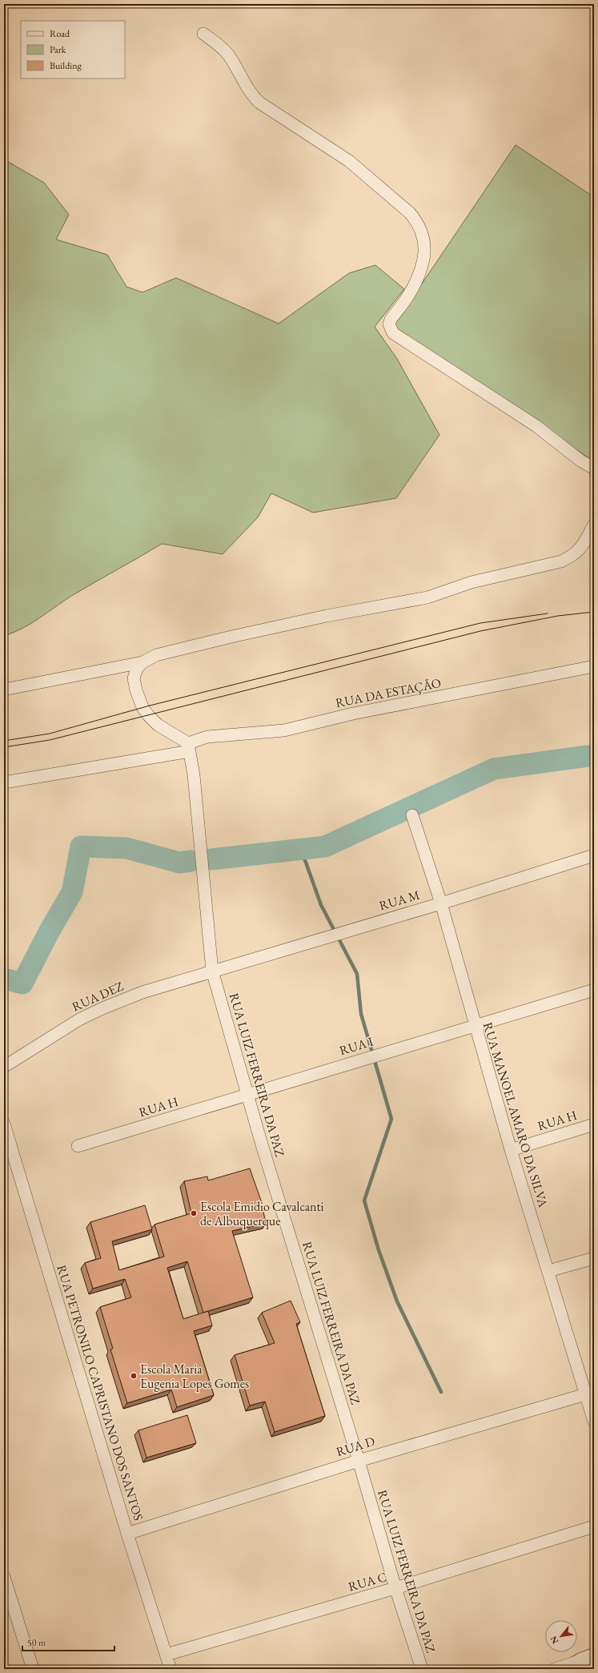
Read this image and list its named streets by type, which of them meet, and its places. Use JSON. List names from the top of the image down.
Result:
{
  "streets": {
    "street": [
      "RUA DA ESTAÇÃO",
      "RUA M",
      "RUA DEZ",
      "RUA I",
      "RUA LUIZ FERREIRA DA PAZ",
      "RUA H",
      "RUA MANOEL AMARO DA SILVA",
      "RUA PETRONILO CAPRISTANO DOS SANTOS",
      "RUA D",
      "RUA C"
    ]
  },
  "crossings": [
    ["RUA DA ESTAÇÃO", "RUA LUIZ FERREIRA DA PAZ"],
    ["RUA M", "RUA DEZ"],
    ["RUA M", "RUA LUIZ FERREIRA DA PAZ"],
    ["RUA M", "RUA MANOEL AMARO DA SILVA"],
    ["RUA DEZ", "RUA LUIZ FERREIRA DA PAZ"],
    ["RUA I", "RUA LUIZ FERREIRA DA PAZ"],
    ["RUA I", "RUA H"],
    ["RUA I", "RUA MANOEL AMARO DA SILVA"],
    ["RUA LUIZ FERREIRA DA PAZ", "RUA H"],
    ["RUA LUIZ FERREIRA DA PAZ", "RUA D"],
    ["RUA LUIZ FERREIRA DA PAZ", "RUA C"],
    ["RUA H", "RUA MANOEL AMARO DA SILVA"],
    ["RUA MANOEL AMARO DA SILVA", "RUA D"],
    ["RUA PETRONILO CAPRISTANO DOS SANTOS", "RUA D"],
    ["RUA PETRONILO CAPRISTANO DOS SANTOS", "RUA C"]
  ],
  "places": ["Escola Emidio Cavalcanti de Albuquerque", "Escola Maria Eugenia Lopes Gomes"],
  "legend": ["Road", "Park", "Building"],
  "scale_bar": "50 m",
  "north": "bottom left"
}
